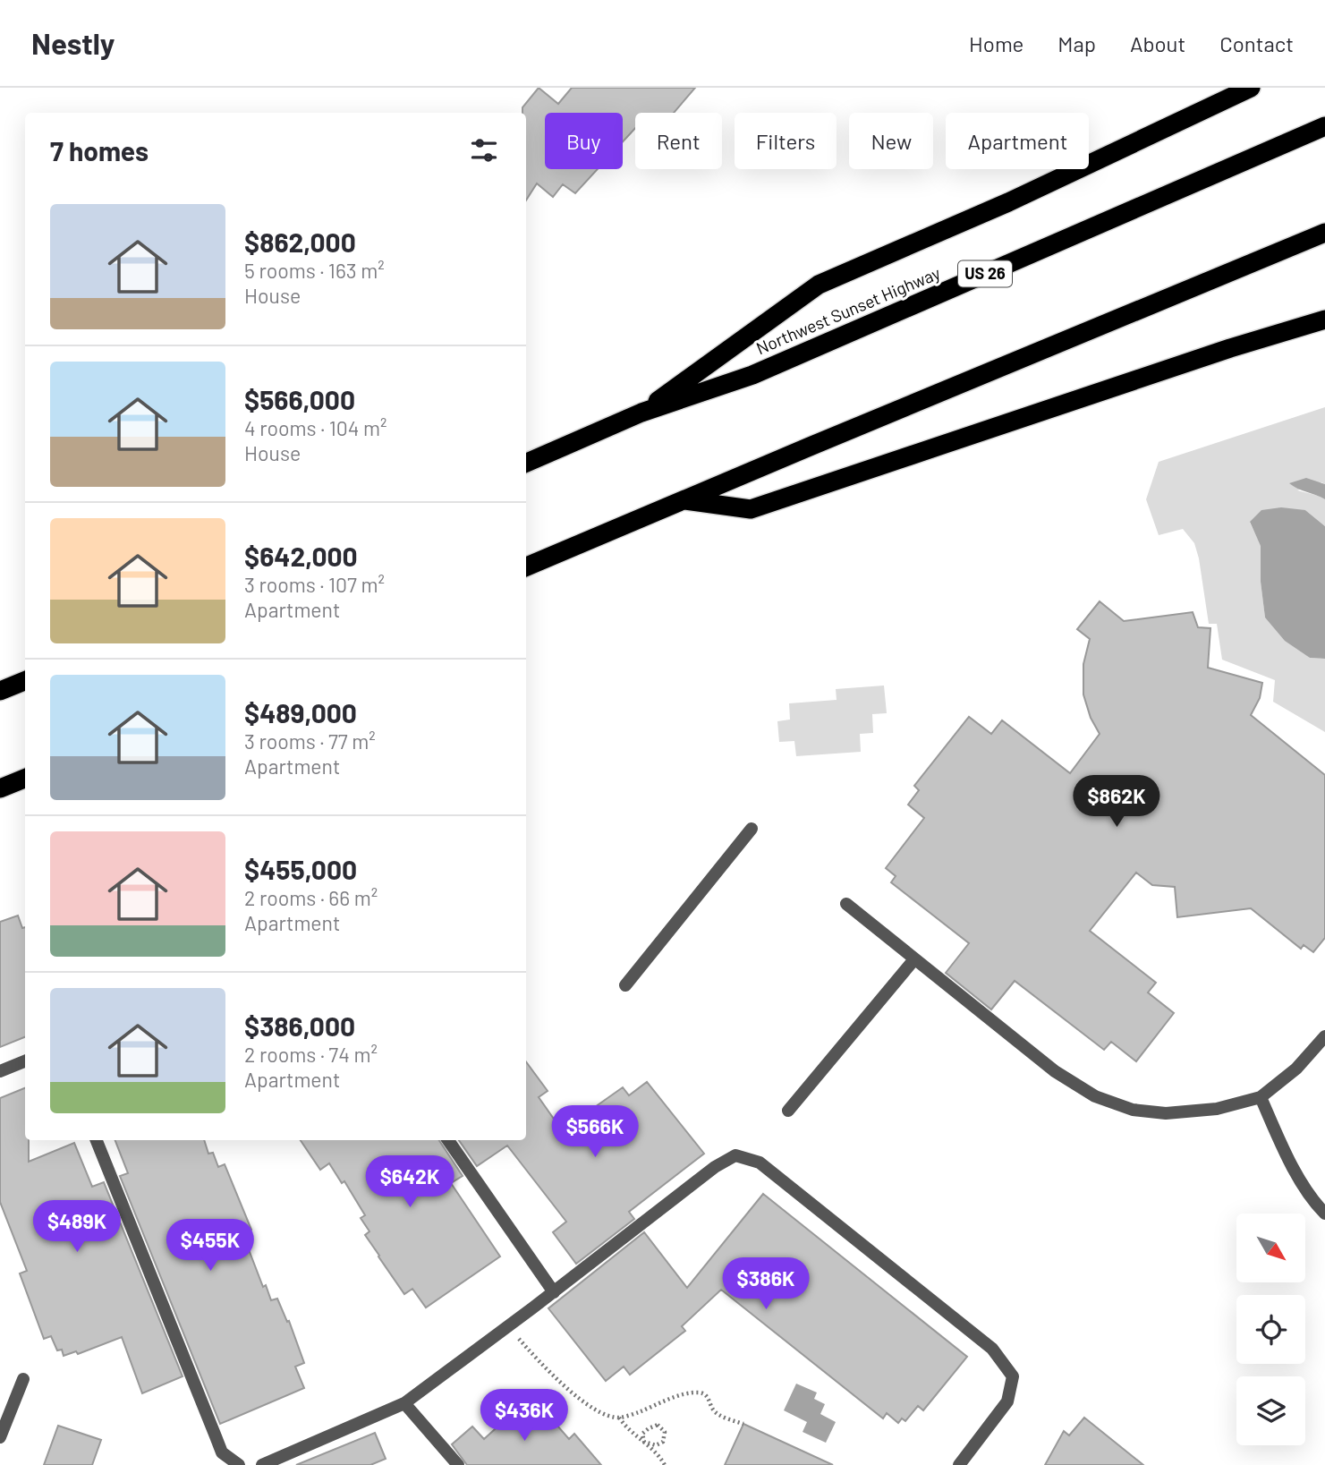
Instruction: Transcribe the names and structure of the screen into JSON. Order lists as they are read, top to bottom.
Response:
{
  "streets": {
    "highway": ["US 26", "Northwest Sunset Highway"]
  },
  "north": "bottom right",
  "page": {
    "header": "Nestly",
    "nav": [
      "Home",
      "Map",
      "About",
      "Contact"
    ],
    "chip": [
      "Buy",
      "Rent",
      "Filters",
      "New",
      "Apartment"
    ],
    "heading": "7 homes",
    "list": [
      {
        "name": "$862,000",
        "note": "5 rooms · 163 m² · House"
      },
      {
        "name": "$566,000",
        "note": "4 rooms · 104 m² · House"
      },
      {
        "name": "$642,000",
        "note": "3 rooms · 107 m² · Apartment"
      },
      {
        "name": "$489,000",
        "note": "3 rooms · 77 m² · Apartment"
      },
      {
        "name": "$455,000",
        "note": "2 rooms · 66 m² · Apartment"
      },
      {
        "name": "$386,000",
        "note": "2 rooms · 74 m² · Apartment"
      }
    ],
    "price": [
      "$862K",
      "$566K",
      "$642K",
      "$489K",
      "$455K",
      "$386K",
      "$436K"
    ]
  }
}
